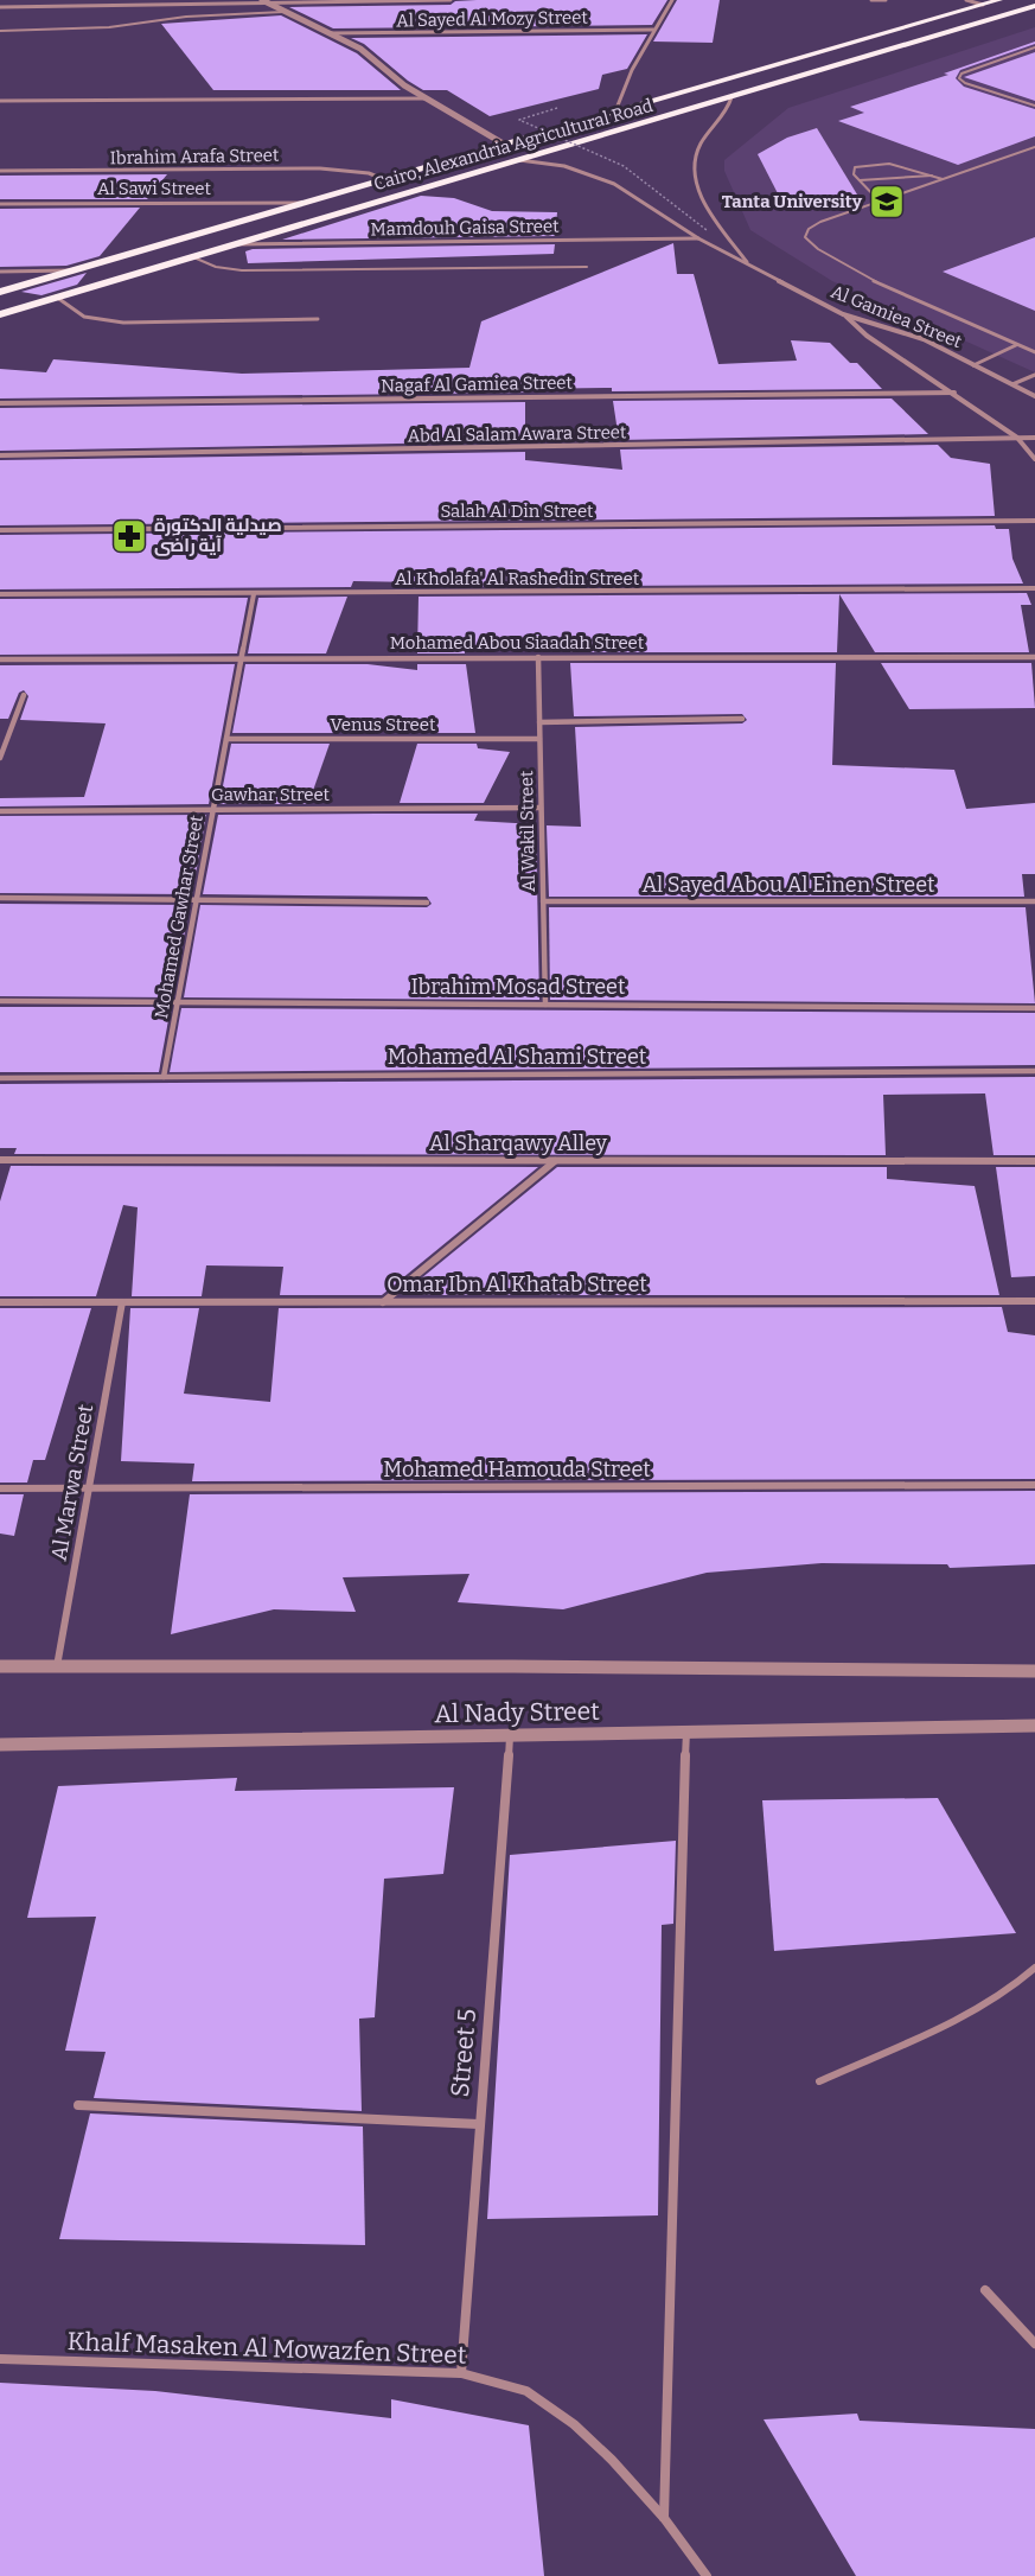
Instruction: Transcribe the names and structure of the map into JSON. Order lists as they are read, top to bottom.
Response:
{
  "streets": {
    "highway": ["Cairo, Alexandria Agricultural Road"],
    "street": [
      "Al Sayed Al Mozy Street",
      "Ibrahim Arafa Street",
      "Al Sawi Street",
      "Mamdouh Gaisa Street",
      "Al Gamiea Street",
      "Nagaf Al Gamiea Street",
      "Abd Al Salam Awara Street",
      "Salah Al Din Street",
      "Al Kholafa' Al Rashedin Street",
      "Mohamed Abou Siaadah Street",
      "Venus Street",
      "Gawhar Street",
      "Al Wakil Street",
      "Al Sayed Abou Al Einen Street",
      "Mohamed Gawhar Street",
      "Ibrahim Mosad Street",
      "Mohamed Al Shami Street",
      "Al Sharqawy Alley",
      "Omar Ibn Al Khatab Street",
      "Mohamed Hamouda Street",
      "Al Marwa Street",
      "Al Nady Street",
      "Street 5",
      "Khalf Masaken Al Mowazfen Street"
    ]
  },
  "crossings": [
    ["Cairo, Alexandria Agricultural Road", "Ibrahim Arafa Street"],
    ["Cairo, Alexandria Agricultural Road", "Al Sawi Street"],
    ["Cairo, Alexandria Agricultural Road", "Mamdouh Gaisa Street"],
    ["Cairo, Alexandria Agricultural Road", "Al Gamiea Street"],
    ["Mamdouh Gaisa Street", "Al Gamiea Street"],
    ["Al Kholafa' Al Rashedin Street", "Mohamed Gawhar Street"],
    ["Mohamed Abou Siaadah Street", "Al Wakil Street"],
    ["Mohamed Abou Siaadah Street", "Mohamed Gawhar Street"],
    ["Venus Street", "Al Wakil Street"],
    ["Venus Street", "Mohamed Gawhar Street"],
    ["Gawhar Street", "Al Wakil Street"],
    ["Gawhar Street", "Mohamed Gawhar Street"],
    ["Al Wakil Street", "Al Sayed Abou Al Einen Street"],
    ["Al Wakil Street", "Ibrahim Mosad Street"],
    ["Mohamed Gawhar Street", "Ibrahim Mosad Street"],
    ["Mohamed Gawhar Street", "Mohamed Al Shami Street"],
    ["Omar Ibn Al Khatab Street", "Al Marwa Street"],
    ["Mohamed Hamouda Street", "Al Marwa Street"],
    ["Al Marwa Street", "Al Nady Street"],
    ["Al Nady Street", "Street 5"],
    ["Street 5", "Khalf Masaken Al Mowazfen Street"]
  ],
  "places": {
    "school or university": ["Tanta University"],
    "pharmacy": ["صيدلية الدكتورة آية راضى"]
  }
}
